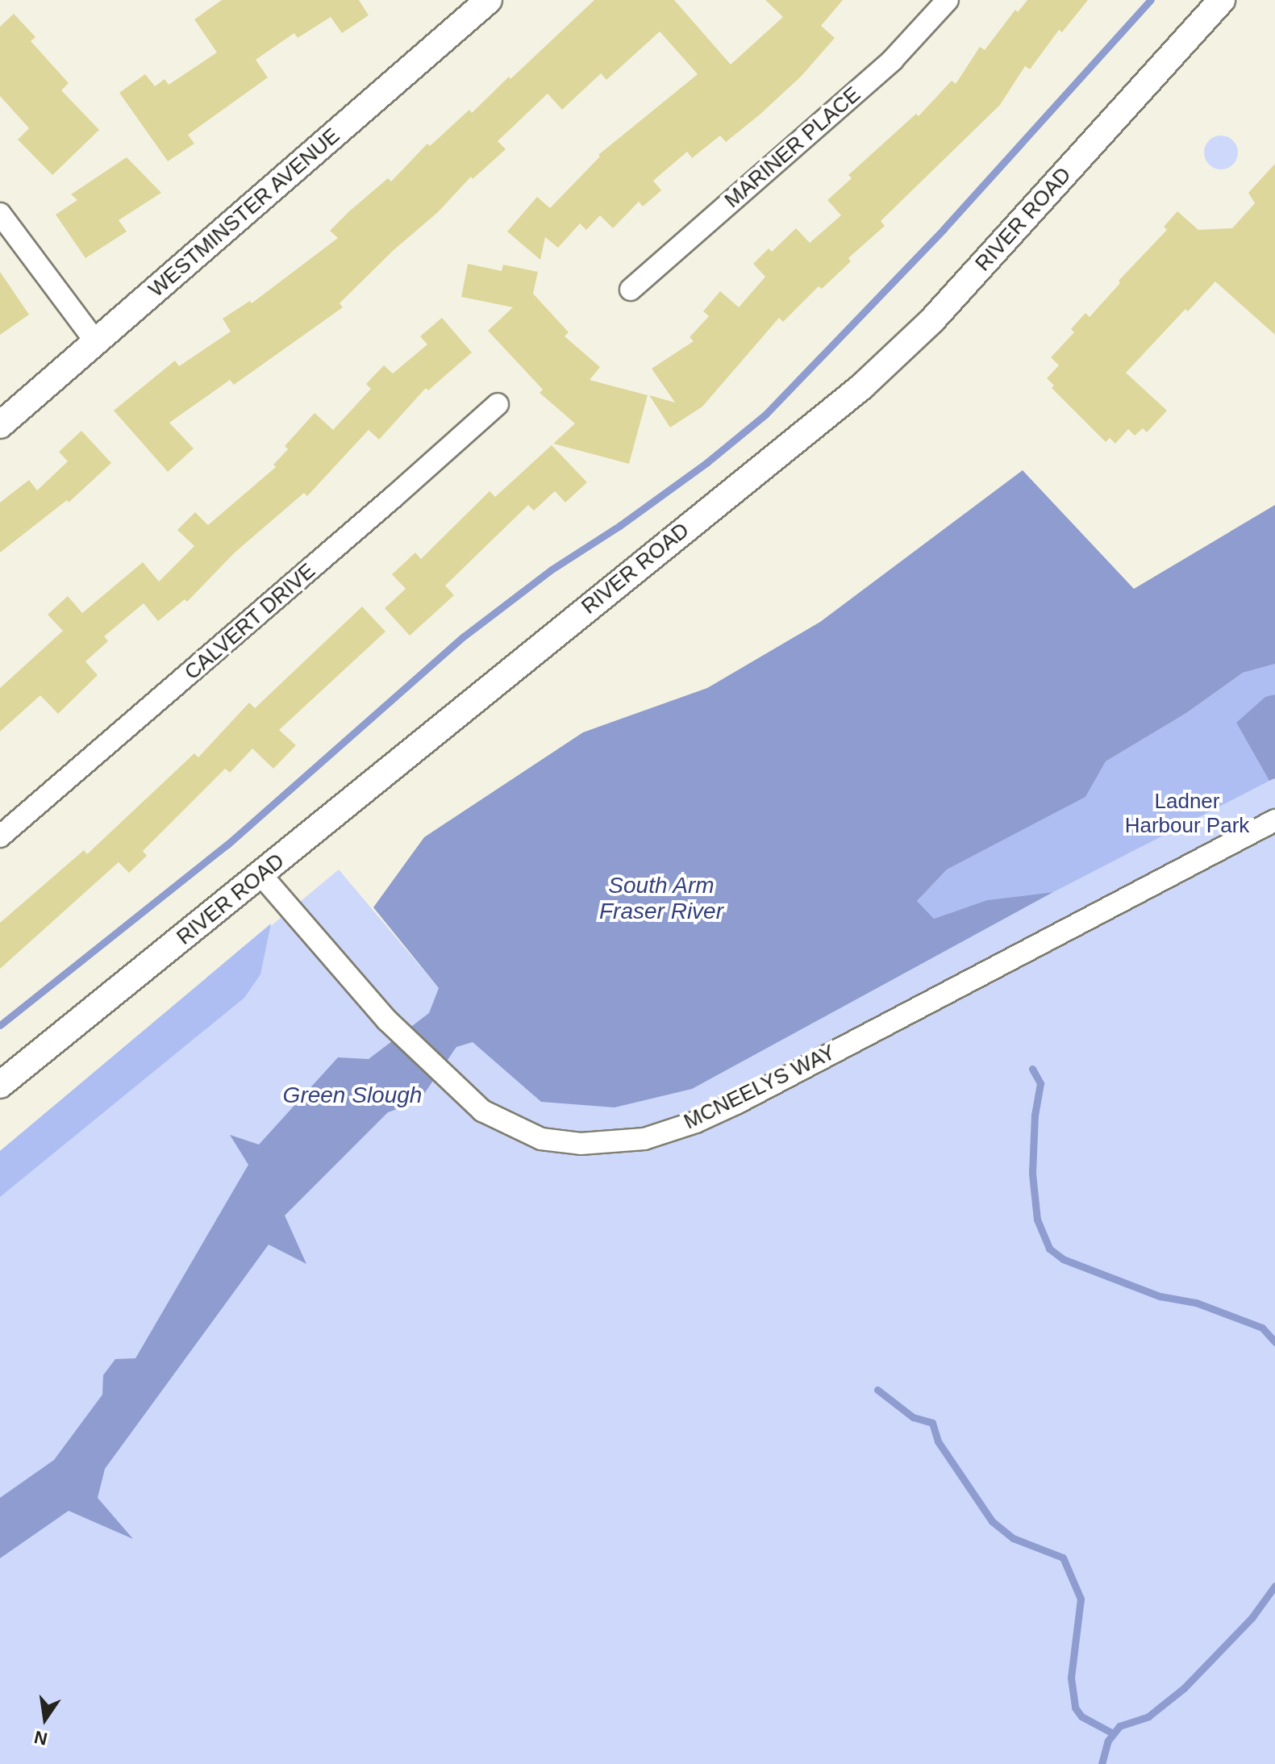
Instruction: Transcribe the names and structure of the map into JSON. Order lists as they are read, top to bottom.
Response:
{
  "streets": {
    "street": [
      "MARINER PLACE",
      "WESTMINSTER AVENUE",
      "RIVER ROAD",
      "CALVERT DRIVE",
      "MCNEELYS WAY"
    ]
  },
  "crossings": [
    ["RIVER ROAD", "MCNEELYS WAY"]
  ],
  "water": ["South Arm Fraser River", "Green Slough"],
  "parks": ["Ladner Harbour Park"],
  "north": "bottom"
}
